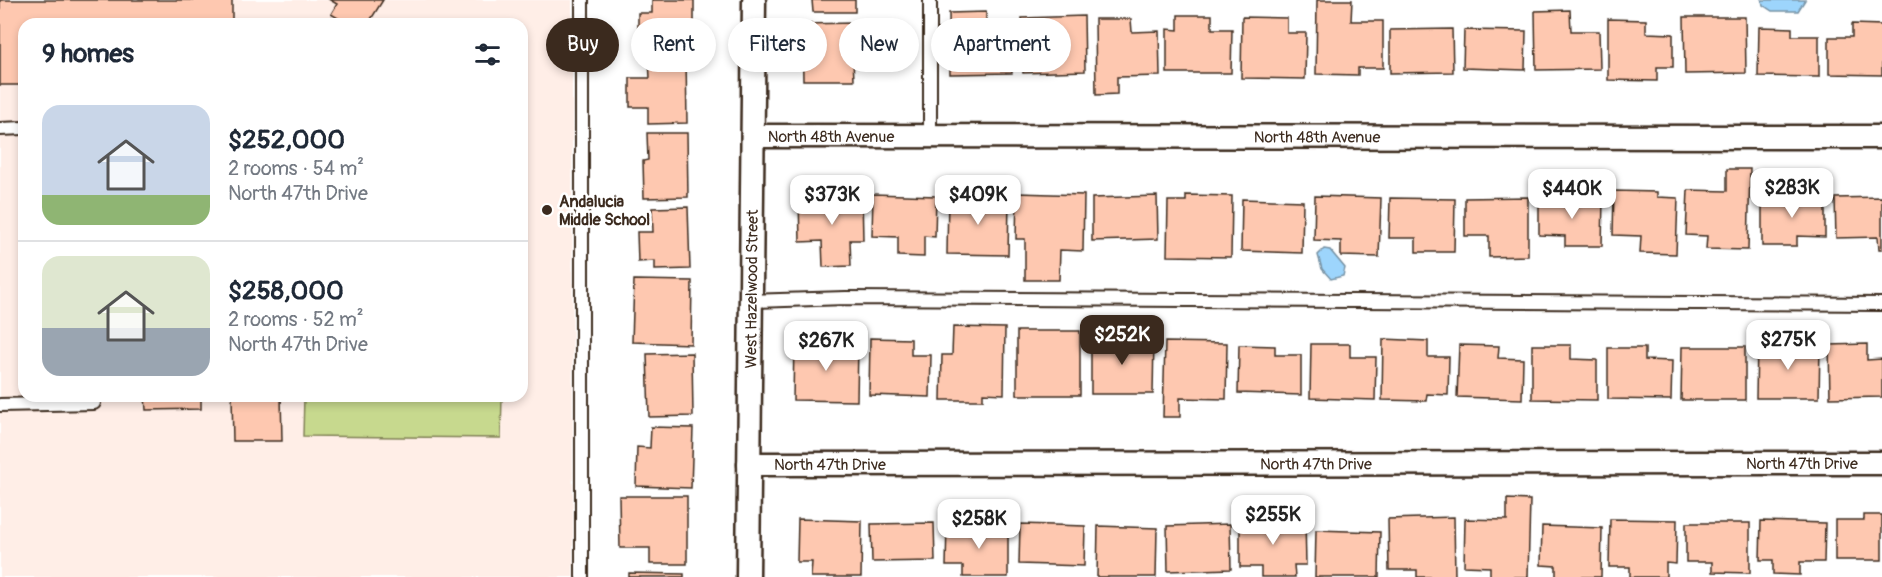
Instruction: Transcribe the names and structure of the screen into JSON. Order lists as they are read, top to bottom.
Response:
{
  "streets": {
    "street": ["North 48th Avenue", "West Hazelwood Street", "North 47th Drive"]
  },
  "crossings": [
    ["North 48th Avenue", "West Hazelwood Street"],
    ["West Hazelwood Street", "North 47th Drive"]
  ],
  "places": ["Andalucia Middle School"],
  "page": {
    "chip": [
      "Buy",
      "Rent",
      "Filters",
      "New",
      "Apartment"
    ],
    "heading": "9 homes",
    "list": [
      {
        "name": "$252,000",
        "note": "2 rooms · 54 m² · North 47th Drive"
      },
      {
        "name": "$258,000",
        "note": "2 rooms · 52 m² · North 47th Drive"
      }
    ],
    "price": [
      "$283K",
      "$440K",
      "$373K",
      "$409K",
      "$252K",
      "$275K",
      "$267K",
      "$255K",
      "$258K"
    ]
  }
}
